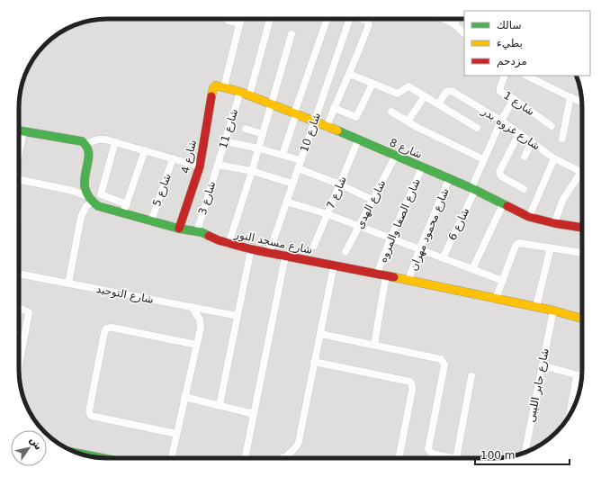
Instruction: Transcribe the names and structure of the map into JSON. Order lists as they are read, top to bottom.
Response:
{
  "streets": {
    "street": [
      "شارع 1",
      "شارع 11",
      "شارع غزوه بدر",
      "شارع 10",
      "شارع 8",
      "شارع 4",
      "شارع 5",
      "شارع 7",
      "شارع 3",
      "شارع الهدى",
      "شارع الصفا والمروه",
      "شارع 6",
      "شارع محمود مهران",
      "شارع مسجد النور",
      "شارع التوحيد",
      "شارع جابر الليبى"
    ]
  },
  "crossings": [
    ["شارع 1", "شارع 6"],
    ["شارع 11", "شارع 8"],
    ["شارع 11", "شارع 3"],
    ["شارع غزوه بدر", "شارع 6"],
    ["شارع 10", "شارع 8"],
    ["شارع 10", "شارع مسجد النور"],
    ["شارع 8", "شارع 4"],
    ["شارع 8", "شارع 7"],
    ["شارع 8", "شارع الهدى"],
    ["شارع 8", "شارع الصفا والمروه"],
    ["شارع 8", "شارع 6"],
    ["شارع 8", "شارع محمود مهران"],
    ["شارع 4", "شارع مسجد النور"],
    ["شارع 5", "شارع مسجد النور"],
    ["شارع 3", "شارع مسجد النور"],
    ["شارع الصفا والمروه", "شارع مسجد النور"],
    ["شارع محمود مهران", "شارع مسجد النور"],
    ["شارع مسجد النور", "شارع جابر الليبى"]
  ],
  "legend": ["سالك", "بطيء", "مزدحم"],
  "scale_bar": "100 m",
  "north": "top right"
}
